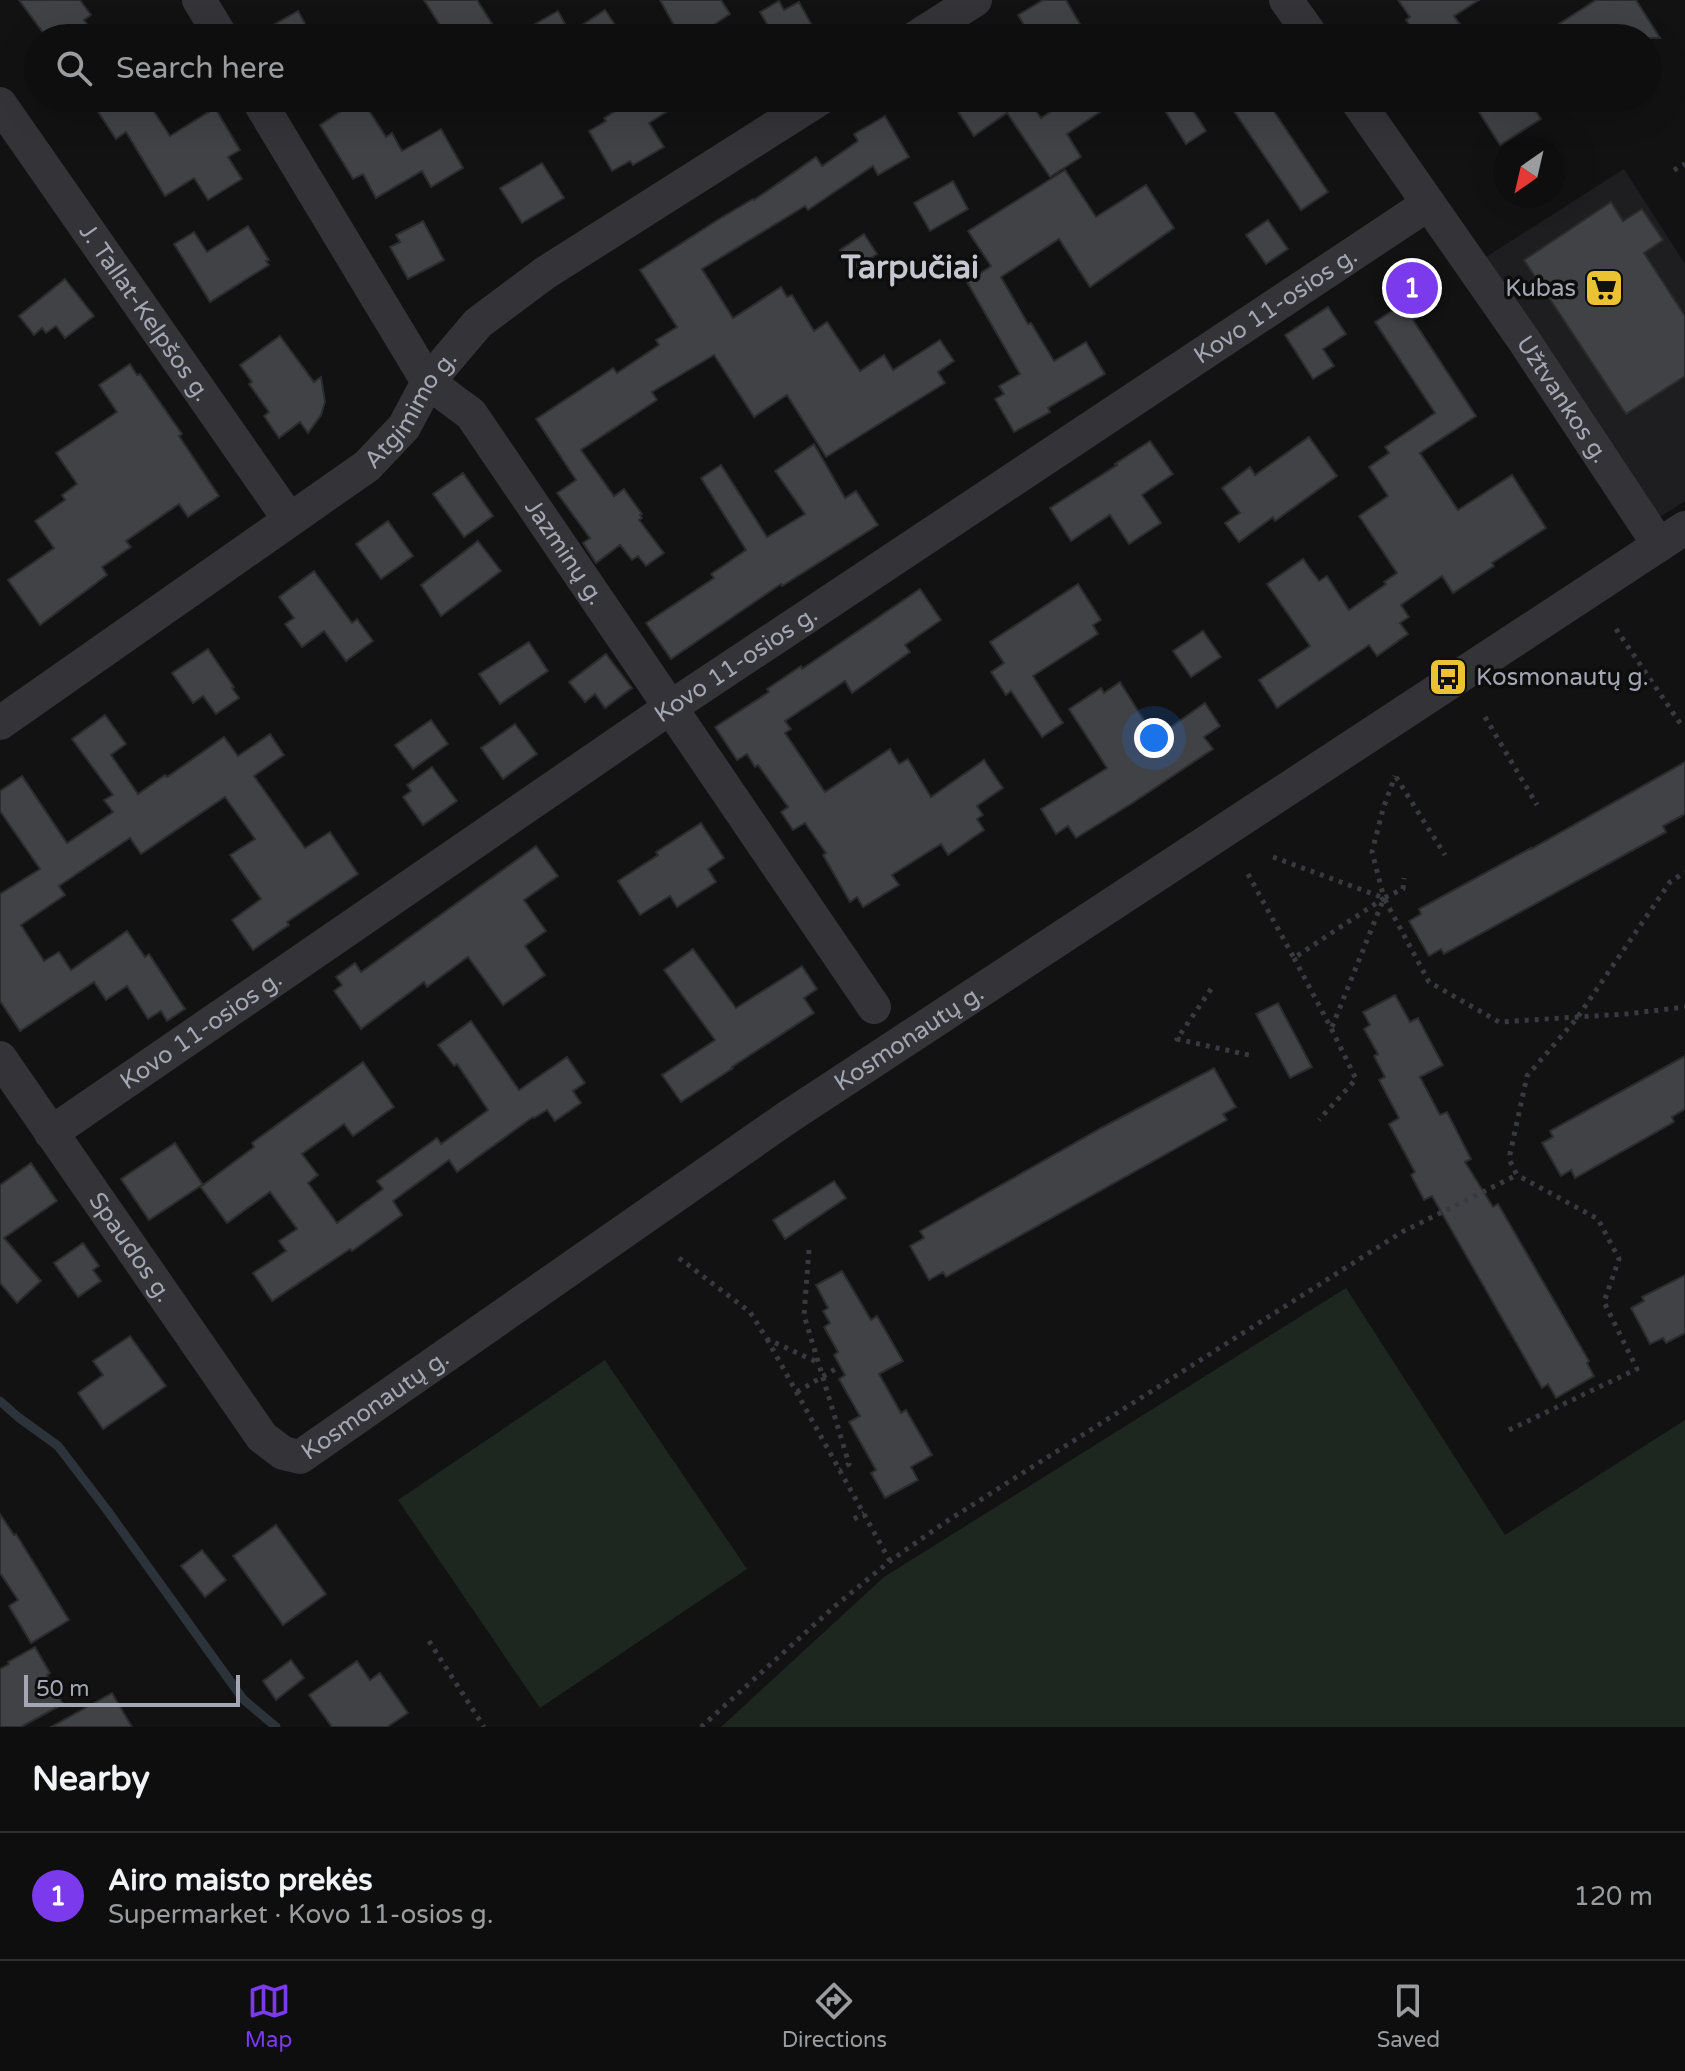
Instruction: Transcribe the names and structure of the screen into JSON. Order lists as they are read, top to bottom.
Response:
{
  "streets": {
    "street": [
      "Kovo 11-osios g.",
      "J. Tallat-Kelpšos g.",
      "Užtvankos g.",
      "Atgimimo g.",
      "Jazminų g.",
      "Kosmonautų g.",
      "Spaudos g."
    ]
  },
  "crossings": [
    ["Kovo 11-osios g.", "Užtvankos g."],
    ["Kovo 11-osios g.", "Jazminų g."],
    ["Kovo 11-osios g.", "Spaudos g."],
    ["J. Tallat-Kelpšos g.", "Atgimimo g."],
    ["Užtvankos g.", "Kosmonautų g."],
    ["Atgimimo g.", "Jazminų g."],
    ["Kosmonautų g.", "Spaudos g."]
  ],
  "districts": ["Tarpučiai"],
  "places": {
    "supermarket": ["Kubas"],
    "bus stop": ["Kosmonautų g."]
  },
  "scale_bar": "50 m",
  "north": "bottom left",
  "page": {
    "search": "Search here",
    "pins": "1",
    "scale": "50 m",
    "heading": "Nearby",
    "list": [
      {
        "mark": "1",
        "name": "Airo maisto prekės",
        "note": "Supermarket · Kovo 11-osios g.",
        "value": "120 m"
      }
    ],
    "nav": ["Map", "Directions", "Saved"]
  }
}
